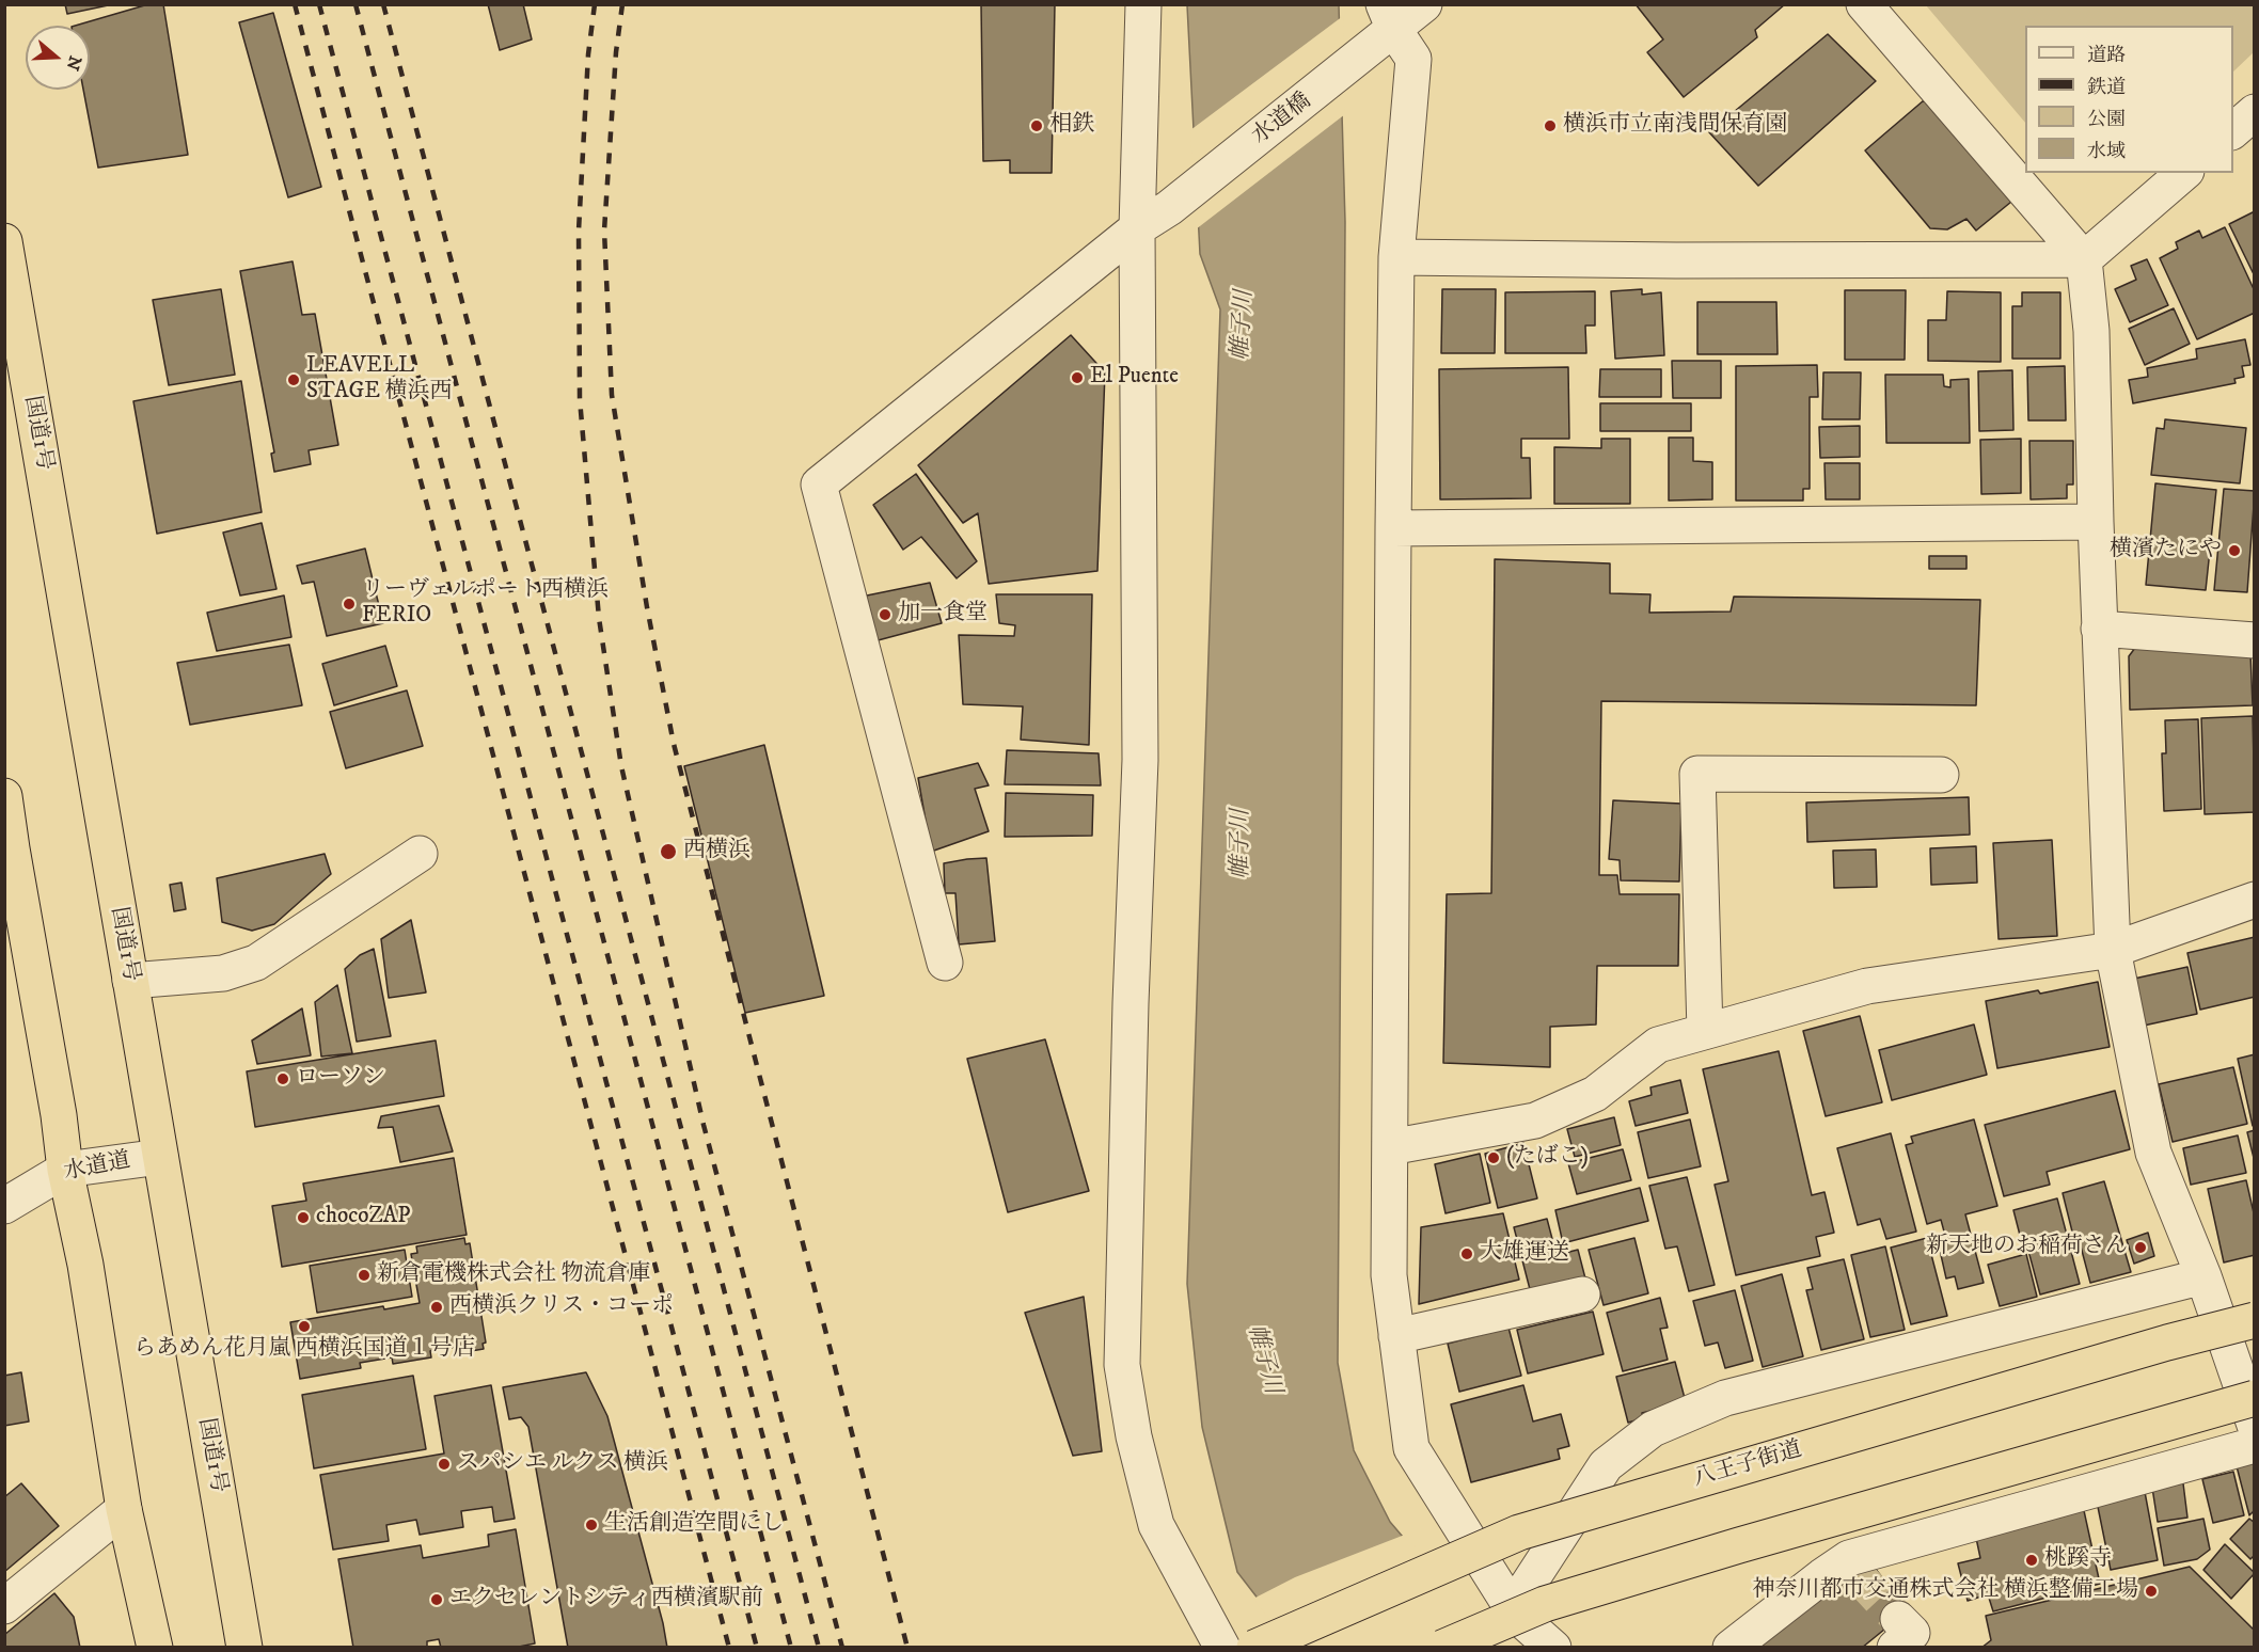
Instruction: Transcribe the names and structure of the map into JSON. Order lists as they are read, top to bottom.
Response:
{
  "streets": {
    "highway": ["国道1号", "八王子街道"],
    "street": ["水道橋", "水道道"]
  },
  "crossings": [
    ["国道1号", "水道道"]
  ],
  "water": ["帷子川"],
  "places": [
    "相鉄",
    "横浜市立南浅間保育園",
    "El Puente",
    "LEAVELL STAGE 横浜西",
    "横濱たにや",
    "リーヴェルポート西横浜 FERIO",
    "加一食堂",
    "西横浜",
    "ローソン",
    "(たばこ)",
    "chocoZAP",
    "新天地のお稲荷さん",
    "大雄運送",
    "新倉電機株式会社 物流倉庫",
    "西横浜クリス・コーポ",
    "らあめん花月嵐 西横浜国道１号店",
    "スパシエ ルクス 横浜",
    "生活創造空間にし",
    "桃蹊寺",
    "神奈川都市交通株式会社 横浜整備工場",
    "エクセレントシティ西横濱駅前"
  ],
  "legend": [
    "道路",
    "鉄道",
    "公園",
    "水域"
  ],
  "north": "right"
}
